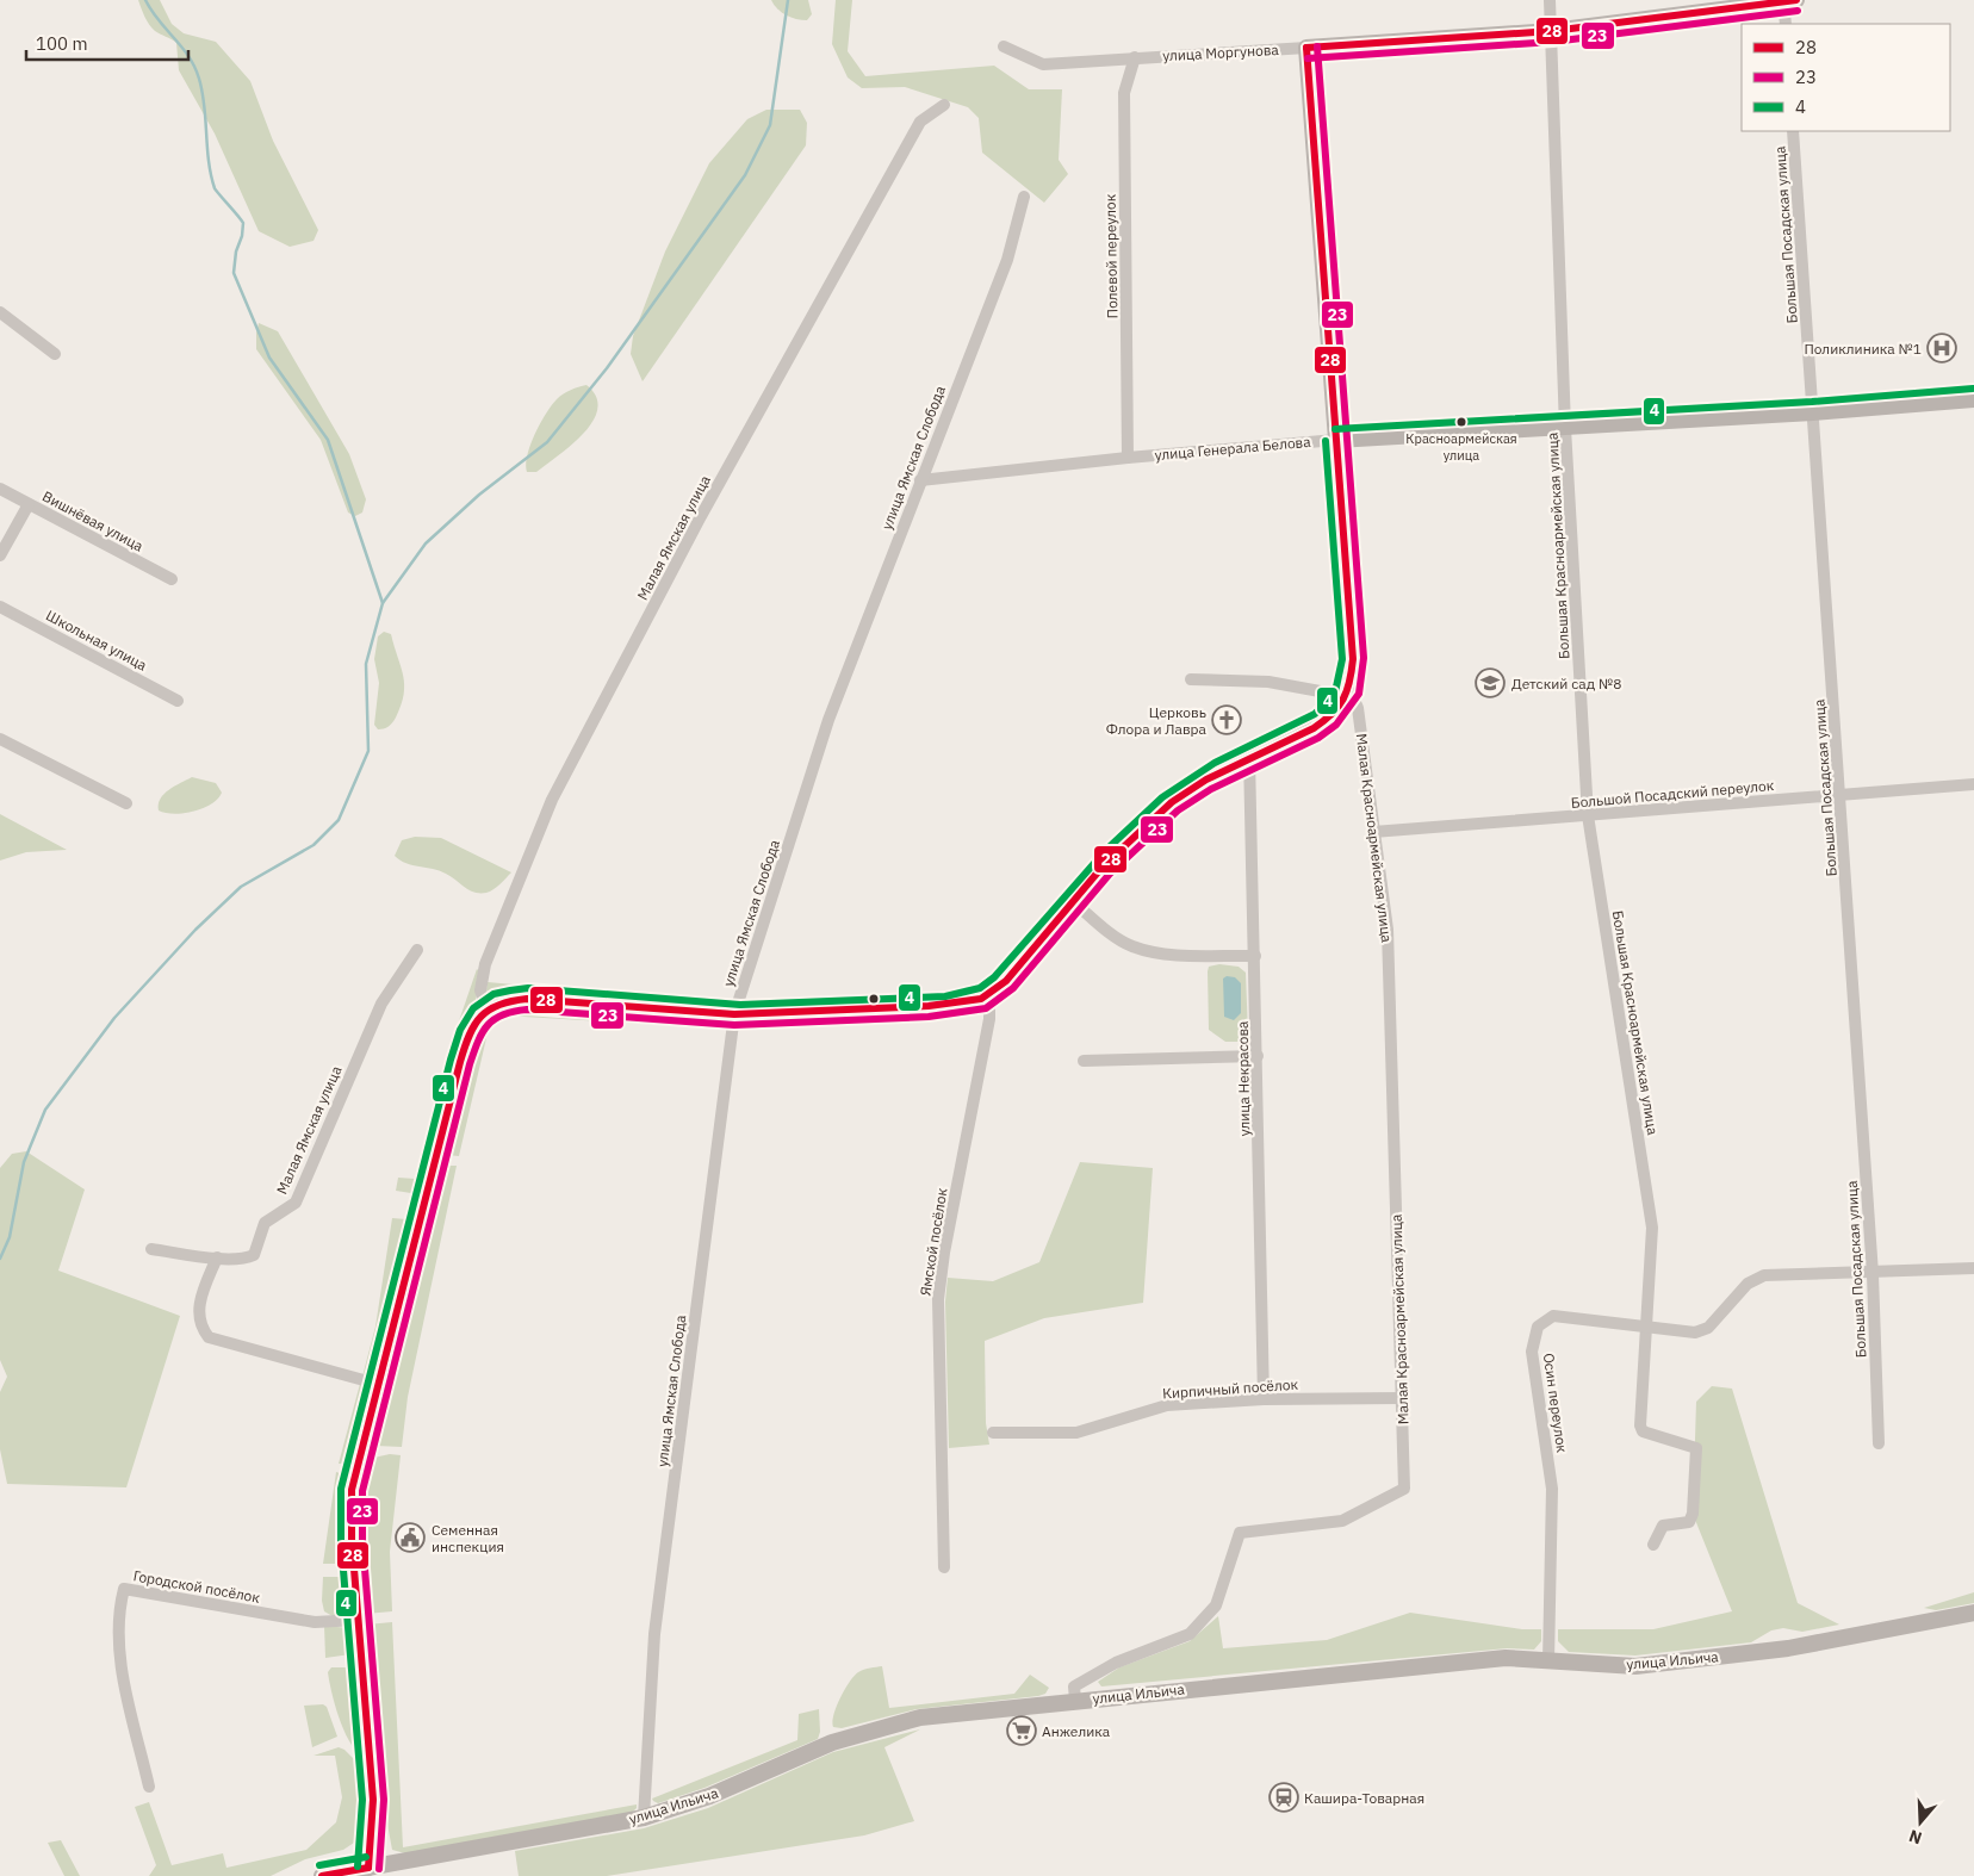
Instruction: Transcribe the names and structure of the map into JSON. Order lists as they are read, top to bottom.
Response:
{
  "streets": {
    "main road": [
      "улица Моргунова",
      "улица Генерала Белова",
      "Малая Красноармейская улица",
      "улица Ильича"
    ],
    "street": [
      "Большая Посадская улица",
      "Полевой переулок",
      "улица Ямская Слобода",
      "Вишнёвая улица",
      "Малая Ямская улица",
      "Большая Красноармейская улица",
      "Школьная улица",
      "Большой Посадский переулок",
      "улица Некрасова",
      "Ямской посёлок",
      "Кирпичный посёлок",
      "Осин переулок",
      "Городской посёлок"
    ]
  },
  "crossings": [
    ["улица Моргунова", "Полевой переулок"],
    ["улица Моргунова", "Большая Красноармейская улица"],
    ["улица Моргунова", "Малая Красноармейская улица"],
    ["Большая Посадская улица", "улица Генерала Белова"],
    ["Большая Посадская улица", "Большой Посадский переулок"],
    ["Большая Посадская улица", "Осин переулок"],
    ["Полевой переулок", "улица Генерала Белова"],
    ["улица Генерала Белова", "улица Ямская Слобода"],
    ["улица Генерала Белова", "Большая Красноармейская улица"],
    ["улица Генерала Белова", "Малая Красноармейская улица"],
    ["улица Ямская Слобода", "улица Ильича"],
    ["Большая Красноармейская улица", "Большой Посадский переулок"],
    ["Большая Красноармейская улица", "Осин переулок"],
    ["Большой Посадский переулок", "Малая Красноармейская улица"],
    ["Малая Красноармейская улица", "Кирпичный посёлок"],
    ["Малая Красноармейская улица", "улица Ильича"],
    ["улица Некрасова", "Кирпичный посёлок"],
    ["Осин переулок", "улица Ильича"]
  ],
  "places": {
    "hospital": ["Поликлиника №1"],
    "other": ["Красноармейская улица"],
    "school or university": ["Детский сад №8"],
    "church": ["Церковь Флора и Лавра"],
    "public building": ["Семенная инспекция"],
    "supermarket": ["Анжелика"],
    "station": ["Кашира-Товарная"]
  },
  "lines": ["transit line 28", "transit line 23", "transit line 4"],
  "legend": ["28", "23", "4"],
  "scale_bar": "100 m",
  "north": "bottom"
}
